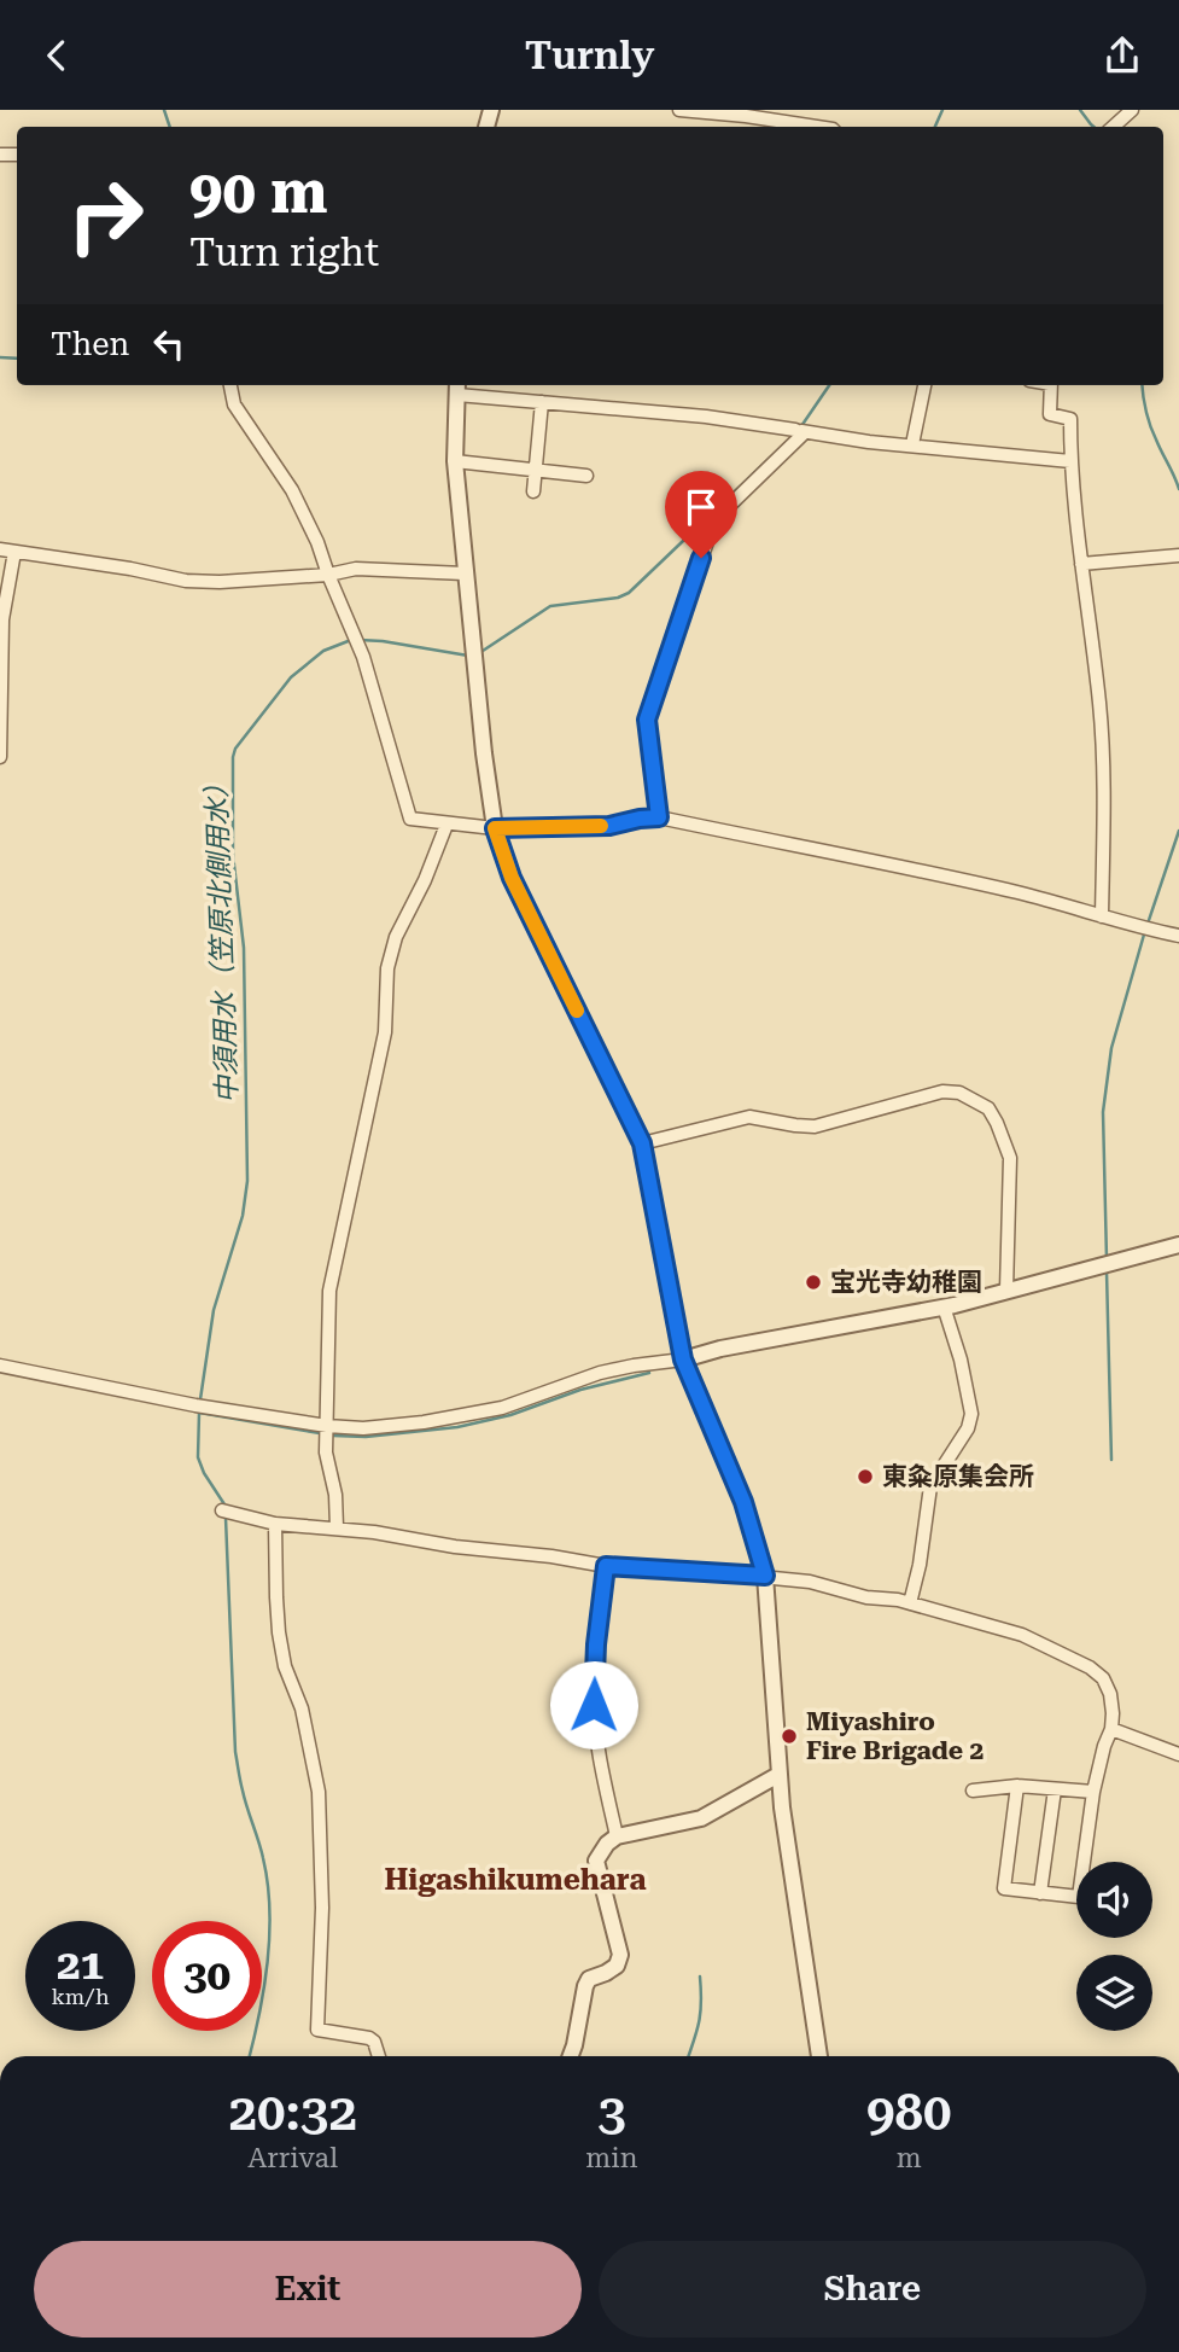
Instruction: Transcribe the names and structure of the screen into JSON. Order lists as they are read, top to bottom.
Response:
{
  "districts": ["Higashikumehara"],
  "water": ["中須用水（笠原北側用水）"],
  "places": ["宝光寺幼稚園", "東粂原集会所", "Miyashiro Fire Brigade 2"],
  "page": {
    "header": "Turnly",
    "turn": ["90 m", "Turn right"],
    "then": "Then",
    "speed": "21 km/h",
    "limit": "30",
    "eta": [
      "20:32",
      "Arrival",
      "3",
      "min",
      "980",
      "m"
    ],
    "buttons": ["Exit", "Share"]
  }
}
